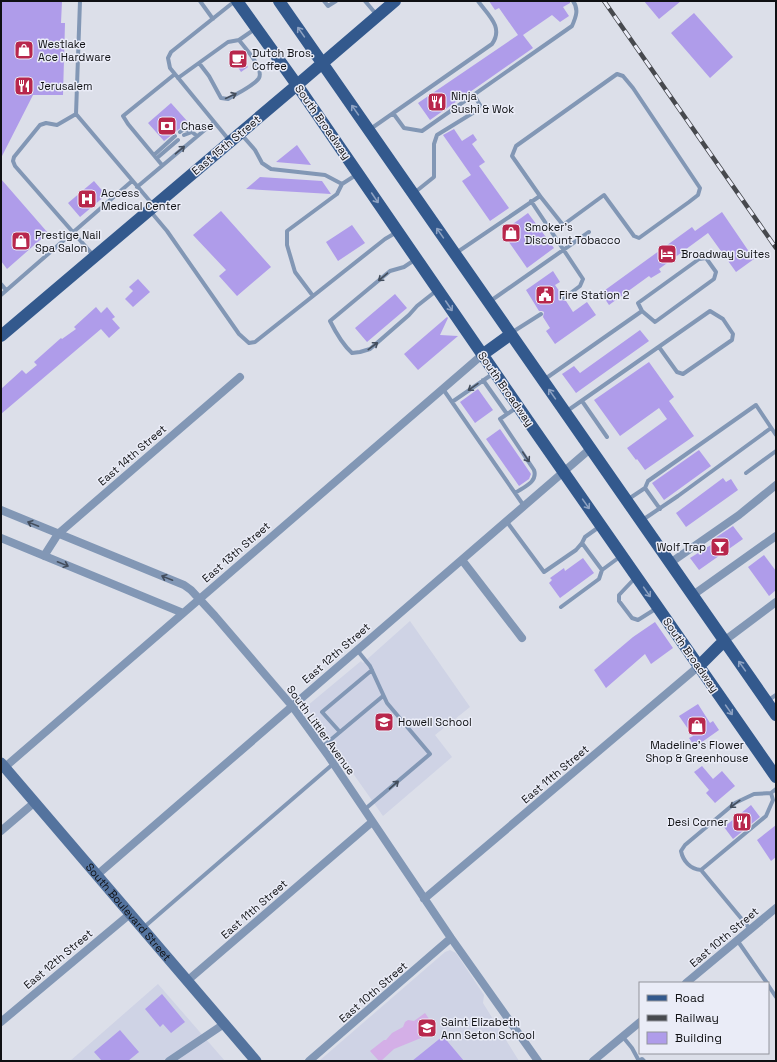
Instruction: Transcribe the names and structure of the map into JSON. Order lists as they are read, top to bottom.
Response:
{
  "streets": {
    "main road": ["South Broadway", "East 15th Street", "South Boulevard Street"],
    "street": [
      "East 14th Street",
      "East 13th Street",
      "East 12th Street",
      "South Littler Avenue",
      "East 11th Street",
      "East 10th Street"
    ]
  },
  "crossings": [
    ["South Broadway", "East 15th Street"],
    ["South Broadway", "East 13th Street"],
    ["South Broadway", "East 12th Street"],
    ["South Broadway", "East 11th Street"],
    ["East 14th Street", "South Littler Avenue"],
    ["East 13th Street", "South Littler Avenue"],
    ["East 13th Street", "South Boulevard Street"],
    ["East 12th Street", "South Littler Avenue"],
    ["East 12th Street", "South Boulevard Street"],
    ["South Littler Avenue", "East 11th Street"],
    ["South Littler Avenue", "East 10th Street"],
    ["East 11th Street", "South Boulevard Street"]
  ],
  "places": {
    "shop": [
      "Westlake Ace Hardware",
      "Smoker's Discount Tobacco",
      "Prestige Nail Spa Salon",
      "Madeline's Flower Shop & Greenhouse"
    ],
    "cafe": ["Dutch Bros. Coffee"],
    "restaurant": ["Jerusalem", "Ninja Sushi & Wok", "Desi Corner"],
    "bank": ["Chase"],
    "hospital": ["Access Medical Center"],
    "hotel": ["Broadway Suites"],
    "public building": ["Fire Station 2"],
    "bar": ["Wolf Trap"],
    "school or university": ["Howell School", "Saint Elizabeth Ann Seton School"]
  },
  "legend": ["Road", "Railway", "Building"]
}
